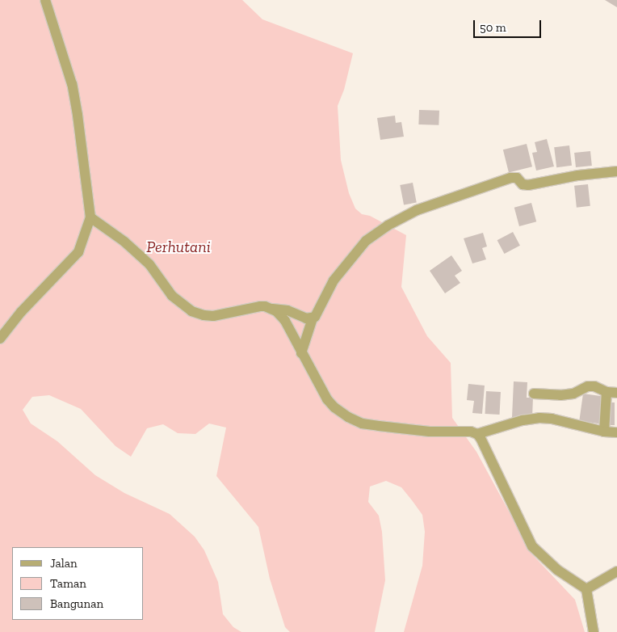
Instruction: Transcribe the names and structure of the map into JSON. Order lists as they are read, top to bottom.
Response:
{
  "parks": ["Perhutani"],
  "legend": ["Jalan", "Taman", "Bangunan"],
  "scale_bar": "50 m"
}
